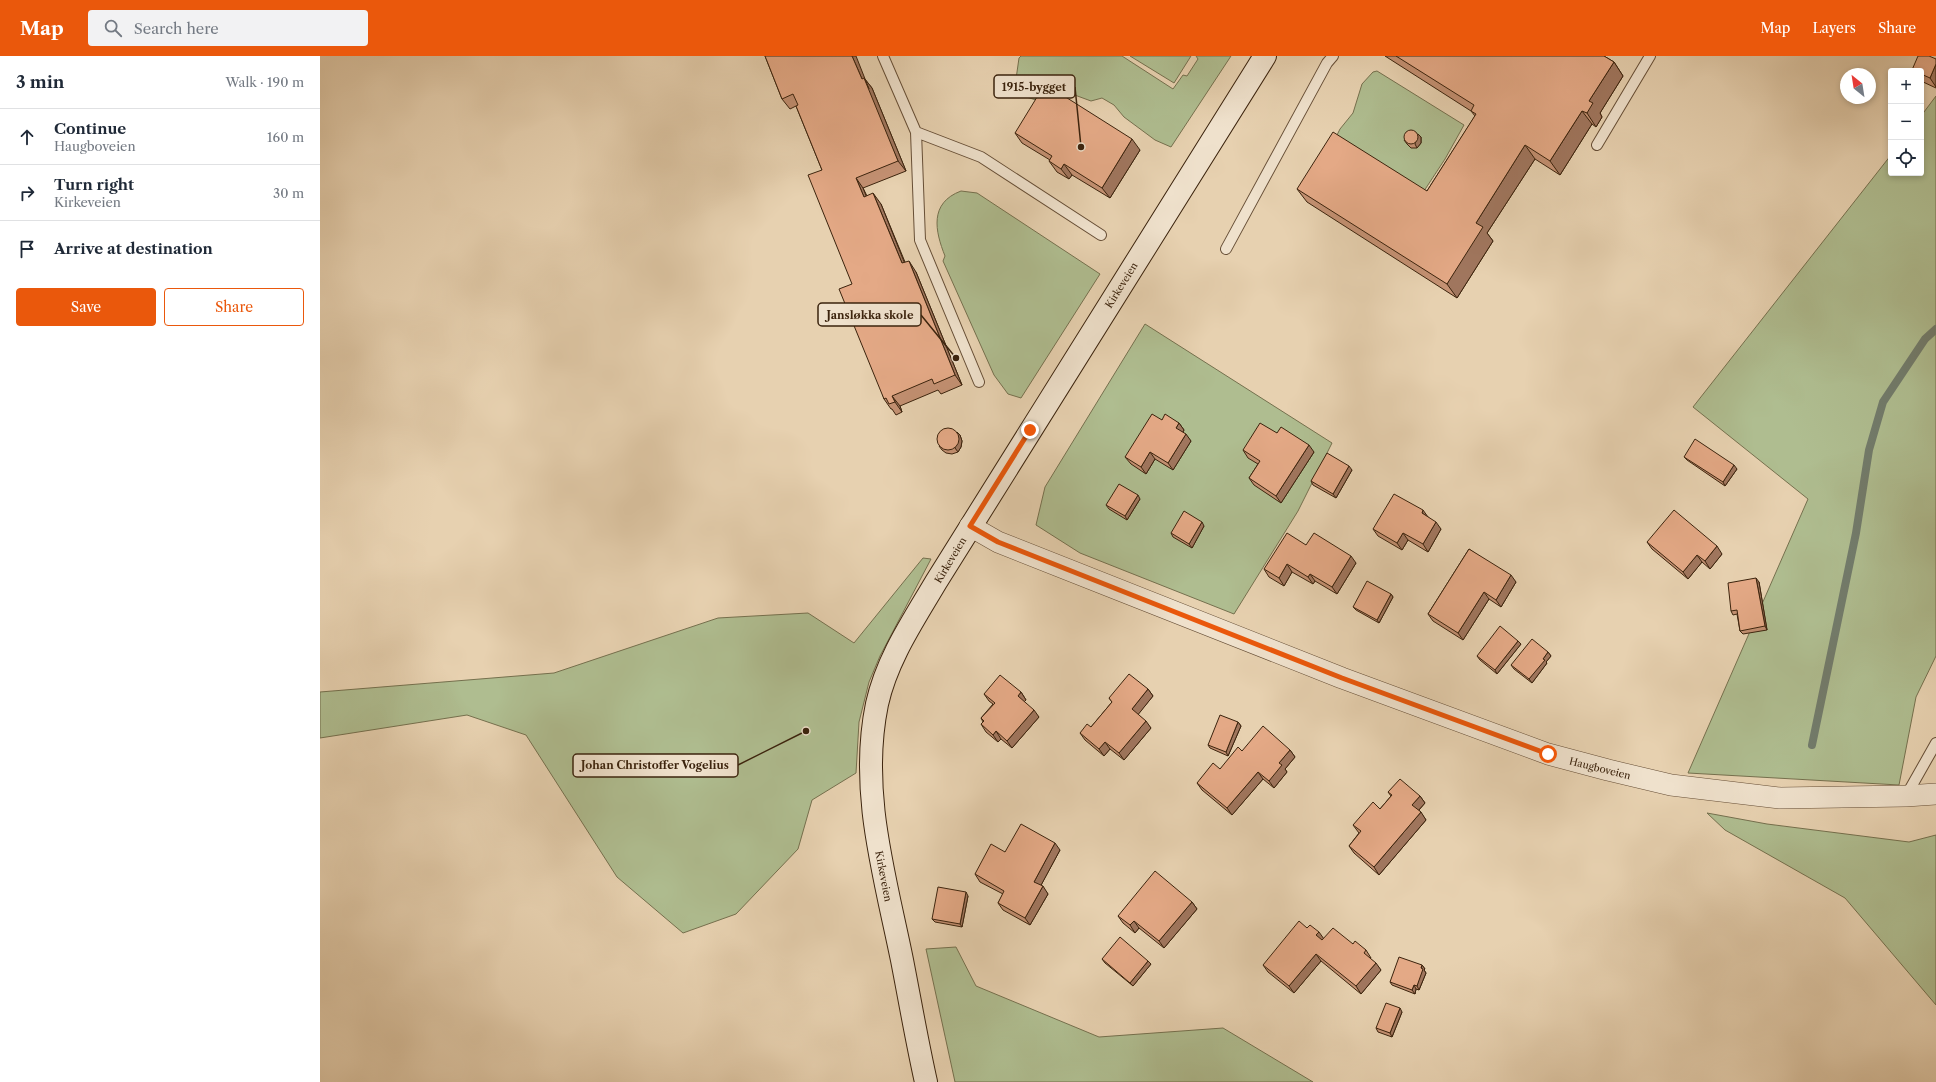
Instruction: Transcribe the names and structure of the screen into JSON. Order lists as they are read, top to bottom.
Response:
{
  "streets": {
    "main road": ["Kirkeveien"],
    "street": ["Haugboveien"]
  },
  "crossings": [
    ["Kirkeveien", "Haugboveien"]
  ],
  "places": ["1915-bygget", "Jansløkka skole", "Johan Christoffer Vogelius"],
  "north": "top left",
  "page": {
    "header": "Map",
    "search": "Search here",
    "nav": ["Map", "Layers", "Share"],
    "heading": ["3 min", "Walk · 190 m"],
    "map_buttons": ["+", "−"],
    "list": [
      ["Continue", "Haugboveien", "160 m"],
      ["Turn right", "Kirkeveien", "30 m"],
      "Arrive at destination"
    ],
    "buttons": ["Save", "Share"]
  }
}
